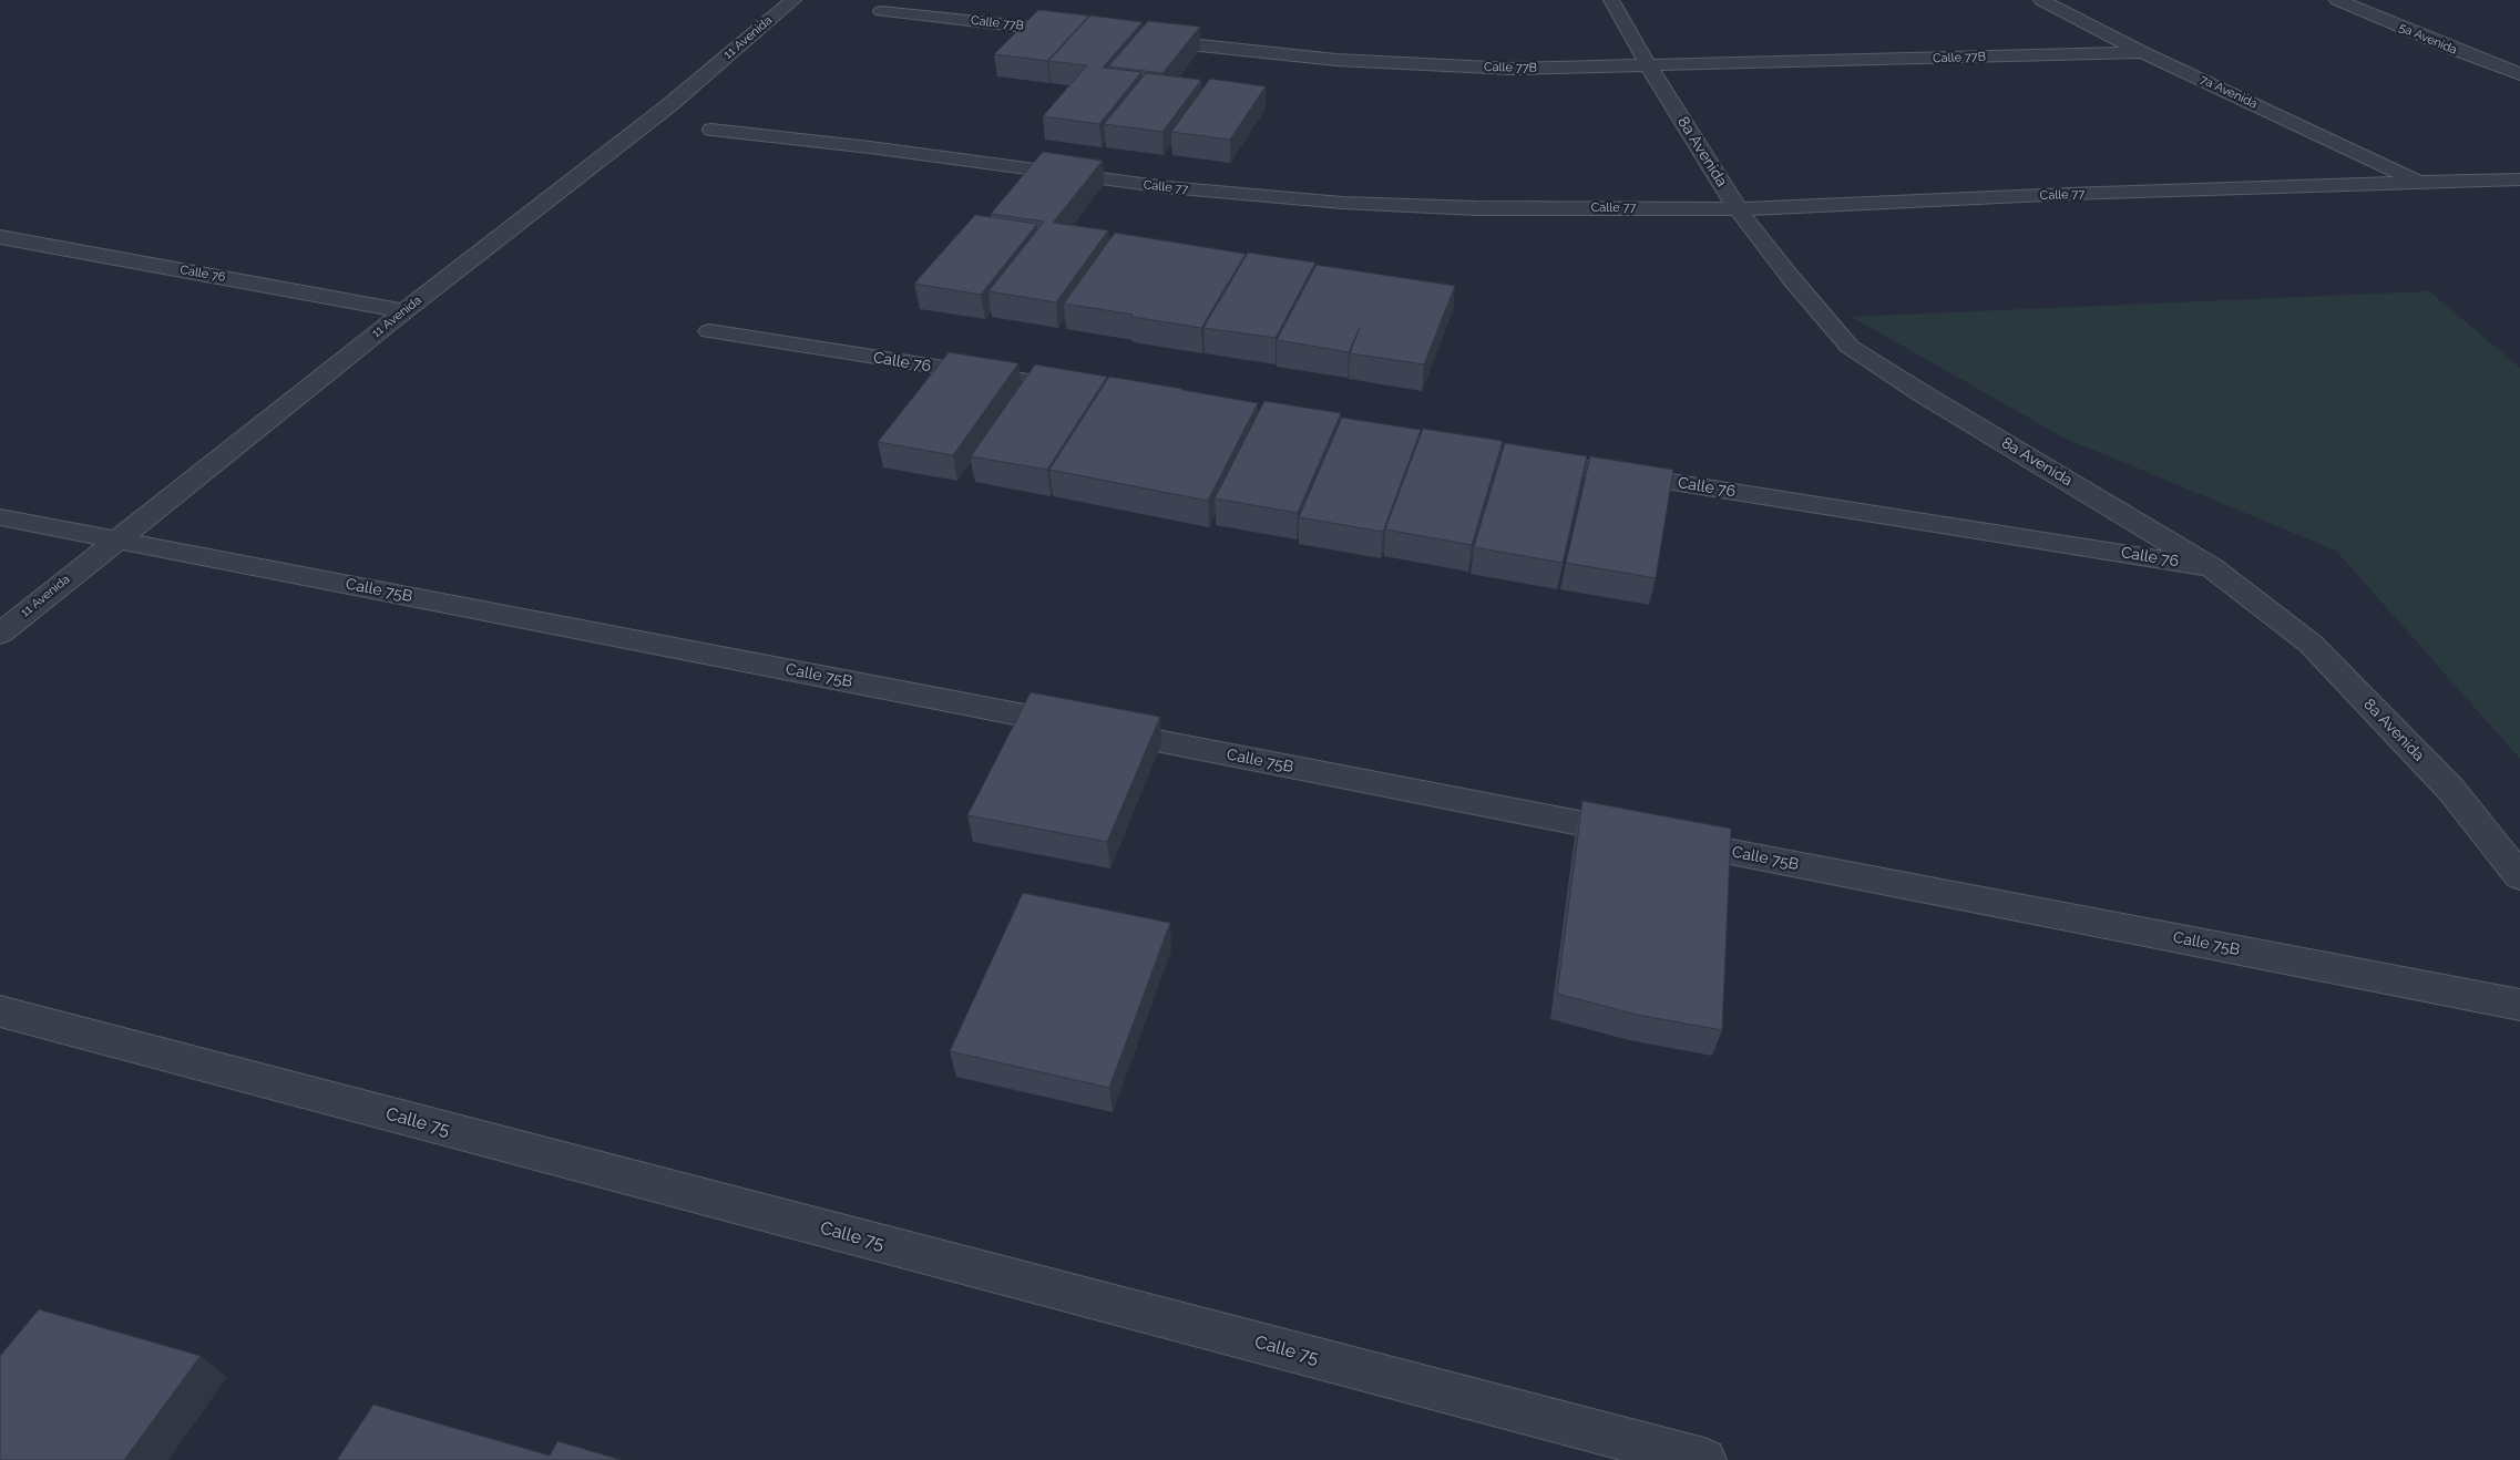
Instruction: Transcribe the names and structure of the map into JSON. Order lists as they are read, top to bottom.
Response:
{
  "streets": {
    "street": [
      "Calle 77B",
      "11 Avenida",
      "5a Avenida",
      "7a Avenida",
      "8a Avenida",
      "Calle 77",
      "Calle 76",
      "Calle 75B",
      "Calle 75"
    ]
  },
  "crossings": [
    ["Calle 77B", "7a Avenida"],
    ["Calle 77B", "8a Avenida"],
    ["11 Avenida", "Calle 76"],
    ["11 Avenida", "Calle 75B"],
    ["7a Avenida", "Calle 77"],
    ["8a Avenida", "Calle 77"],
    ["8a Avenida", "Calle 76"]
  ]
}
